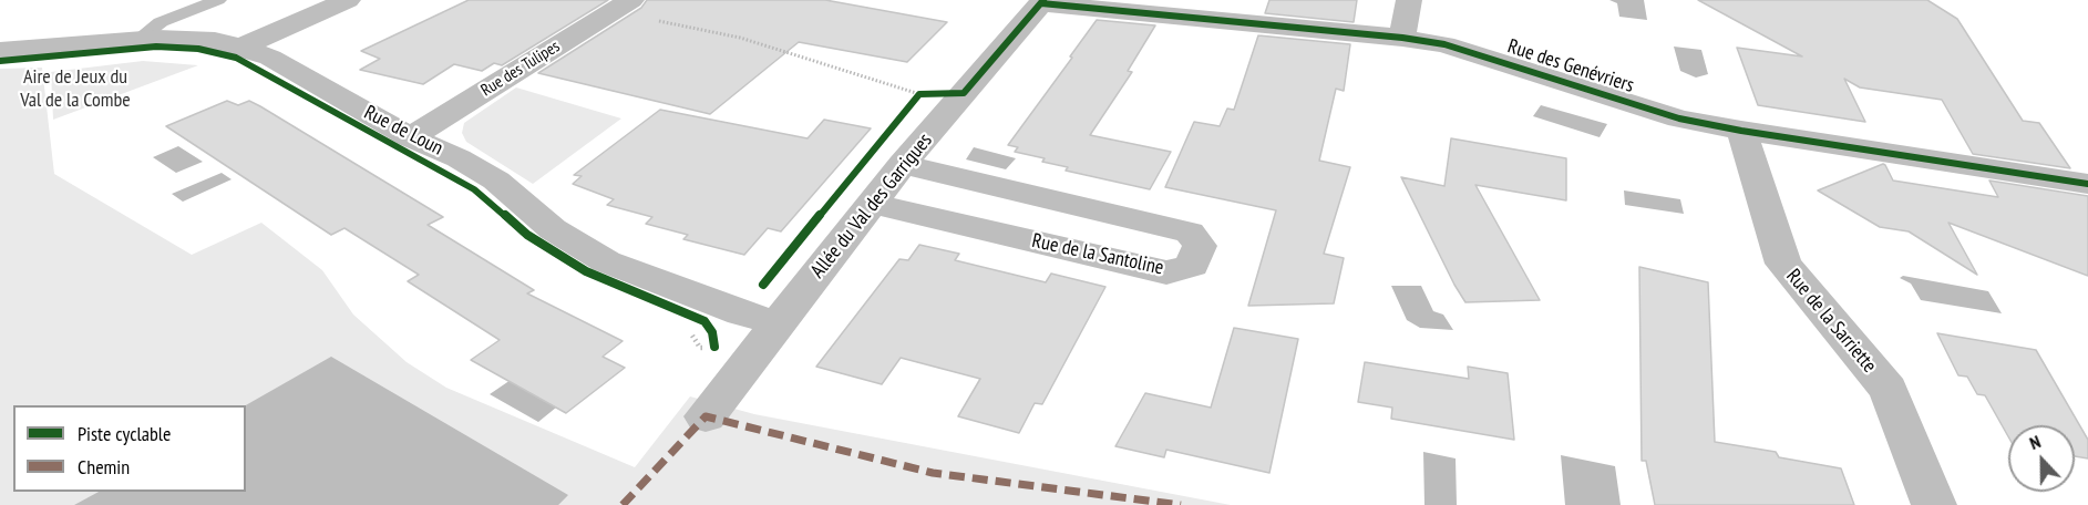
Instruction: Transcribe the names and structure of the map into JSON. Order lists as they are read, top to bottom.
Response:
{
  "streets": {
    "street": [
      "Rue des Genévriers",
      "Rue des Tulipes",
      "Rue de Loun",
      "Allée du Val des Garrigues",
      "Rue de la Santoline",
      "Rue de la Sarriette"
    ]
  },
  "crossings": [
    ["Rue des Genévriers", "Allée du Val des Garrigues"],
    ["Rue des Genévriers", "Rue de la Sarriette"],
    ["Rue des Tulipes", "Rue de Loun"],
    ["Rue de Loun", "Allée du Val des Garrigues"],
    ["Allée du Val des Garrigues", "Rue de la Santoline"]
  ],
  "parks": ["Aire de Jeux du Val de la Combe"],
  "legend": ["Piste cyclable", "Chemin"],
  "north": "top"
}
